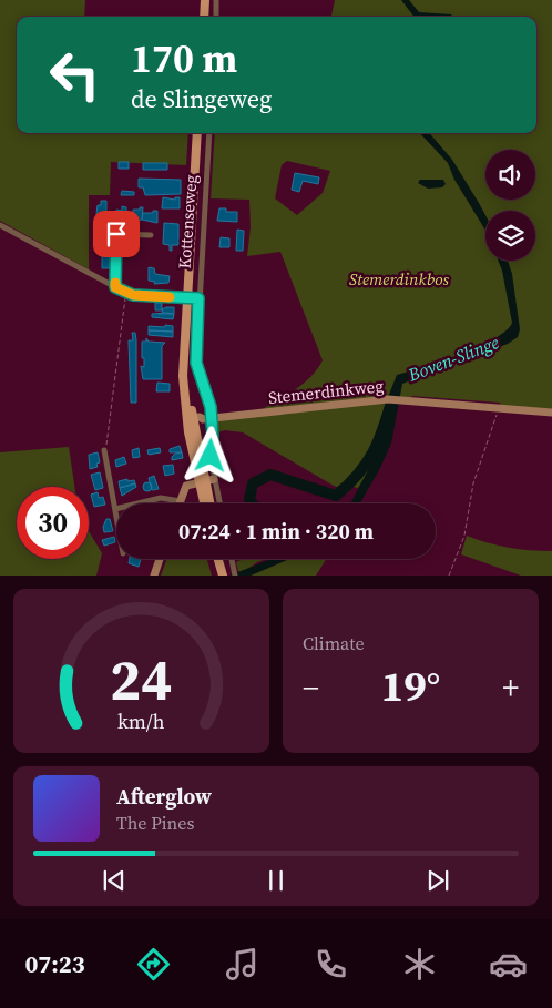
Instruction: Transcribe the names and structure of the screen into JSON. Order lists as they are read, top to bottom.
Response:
{
  "streets": {
    "main road": ["Kottenseweg"],
    "street": ["Stemerdinkweg"]
  },
  "crossings": [
    ["Kottenseweg", "Stemerdinkweg"]
  ],
  "water": ["Boven-Slinge"],
  "parks": ["Stemerdinkbos"],
  "page": {
    "turn": ["170 m", "de Slingeweg"],
    "limit": "30",
    "trip": "07:24 · 1 min · 320 m",
    "tile": "Climate",
    "heat": ["−", "19°", "+"],
    "song": ["Afterglow", "The Pines"],
    "tabs": "07:23",
    "gauge": ["24", "km/h"]
  }
}
